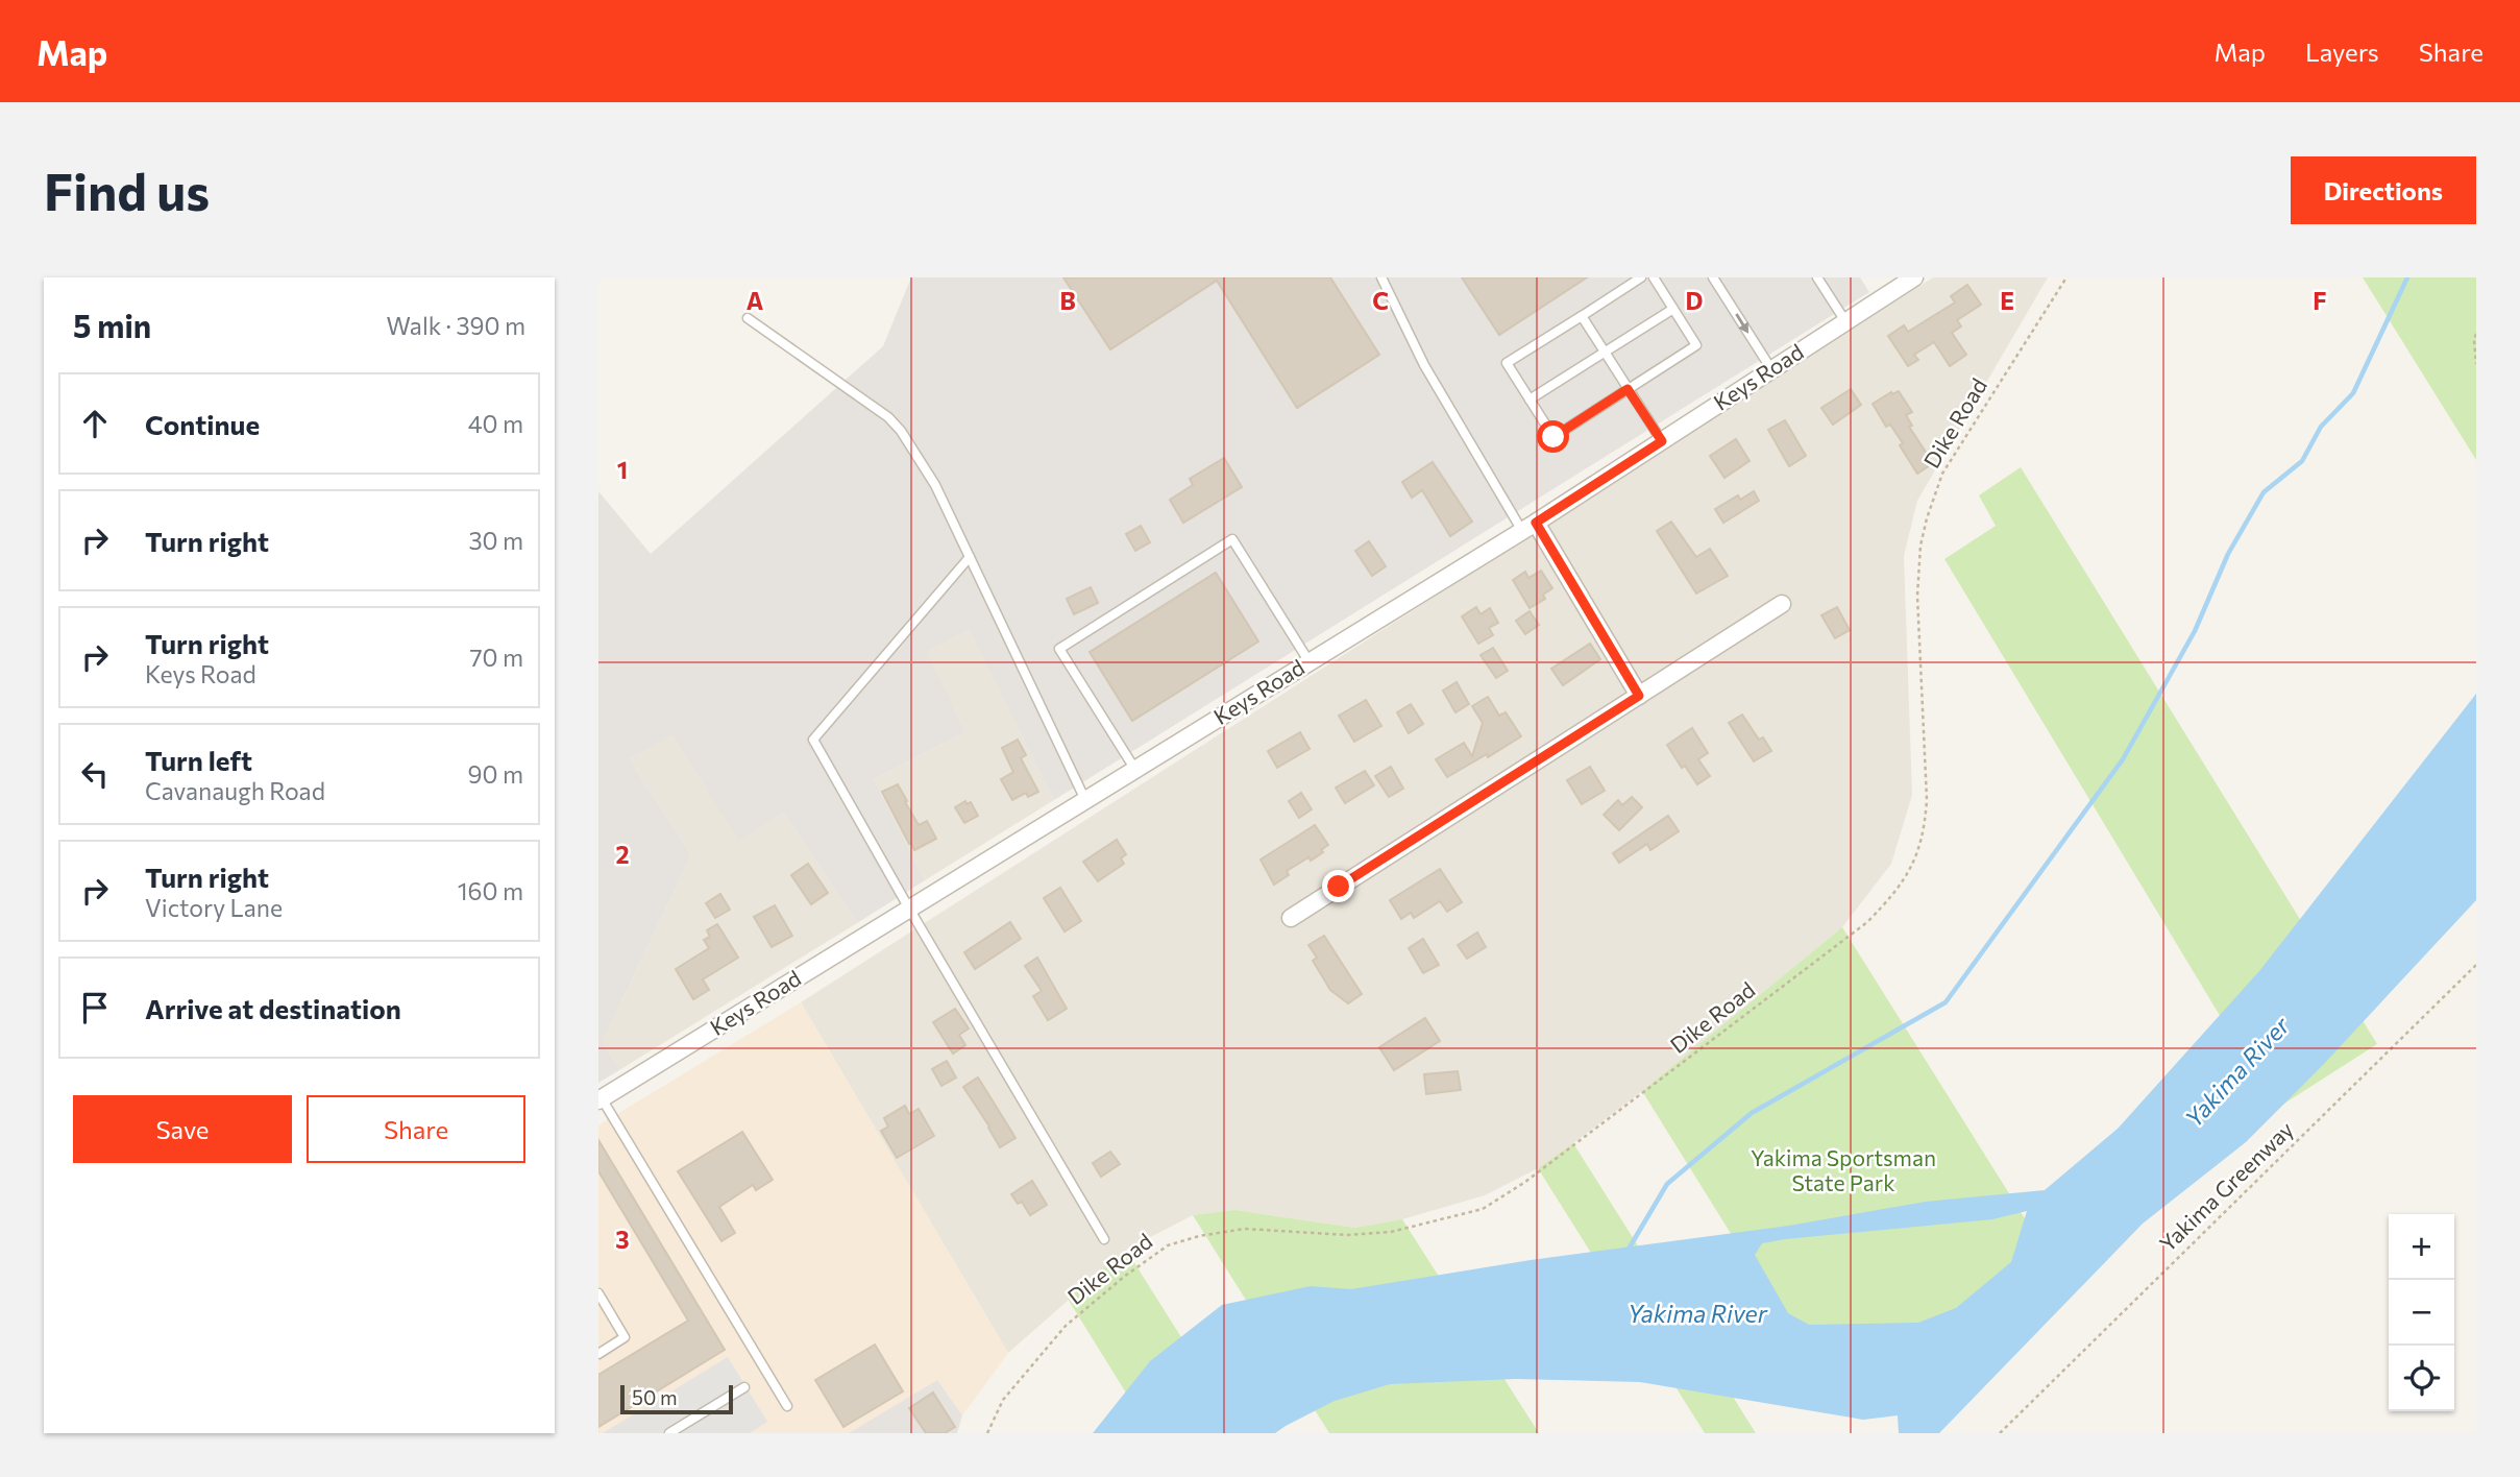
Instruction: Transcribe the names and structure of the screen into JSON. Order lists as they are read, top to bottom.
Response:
{
  "streets": {
    "street": ["Keys Road"],
    "path": ["Dike Road", "Yakima Greenway"]
  },
  "water": ["Yakima River"],
  "parks": ["Yakima Sportsman State Park"],
  "scale_bar": "50 m",
  "page": {
    "header": "Map",
    "nav": ["Map", "Layers", "Share"],
    "buttons": [
      "Directions",
      ["Save", "Share"]
    ],
    "title": "Find us",
    "heading": ["5 min", "Walk · 390 m"],
    "list": [
      ["Continue", "40 m"],
      ["Turn right", "30 m"],
      ["Turn right", "Keys Road", "70 m"],
      ["Turn left", "Cavanaugh Road", "90 m"],
      ["Turn right", "Victory Lane", "160 m"],
      "Arrive at destination"
    ],
    "map_buttons": ["+", "−"],
    "scale": "50 m"
  },
  "grid": {
    "columns": [
      "A",
      "B",
      "C",
      "D",
      "E",
      "F"
    ],
    "rows": ["1", "2", "3"]
  }
}
